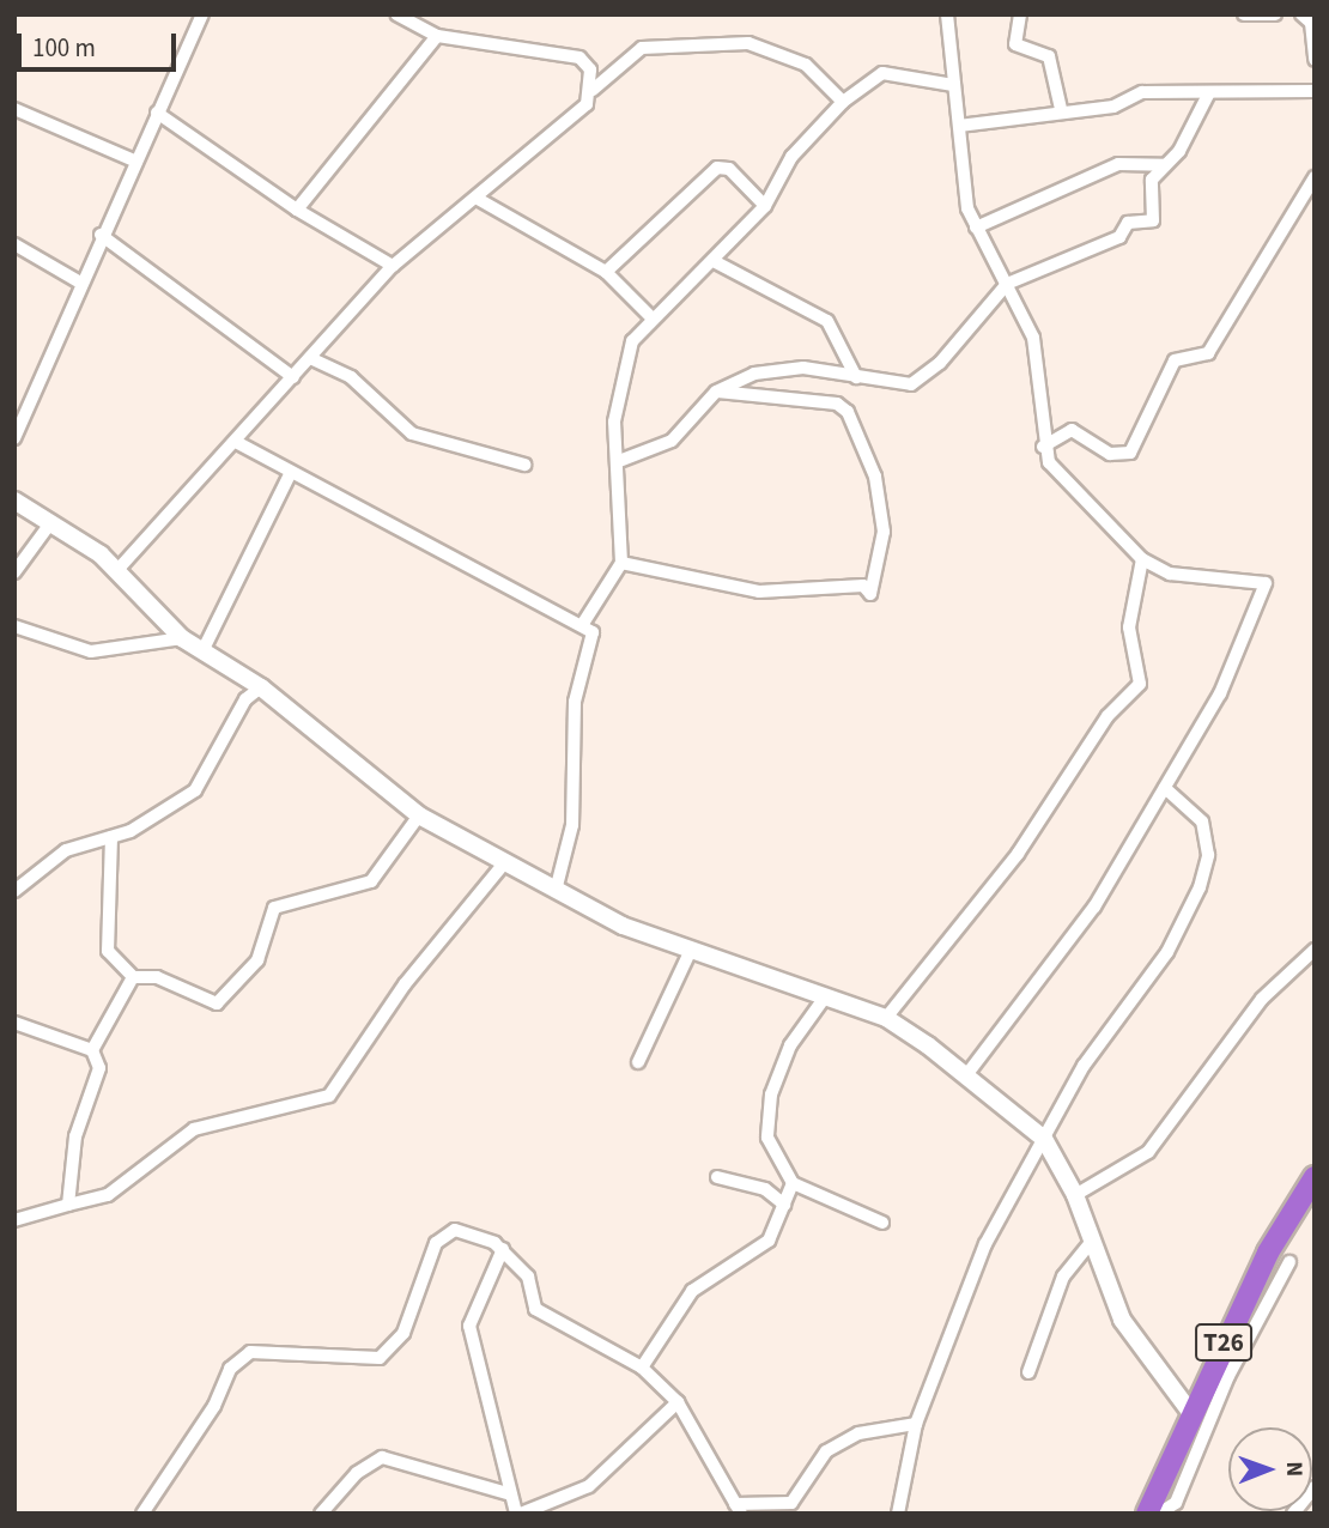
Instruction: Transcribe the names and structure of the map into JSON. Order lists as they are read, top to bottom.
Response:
{
  "streets": {
    "highway": ["T26"]
  },
  "scale_bar": "100 m",
  "north": "right"
}
